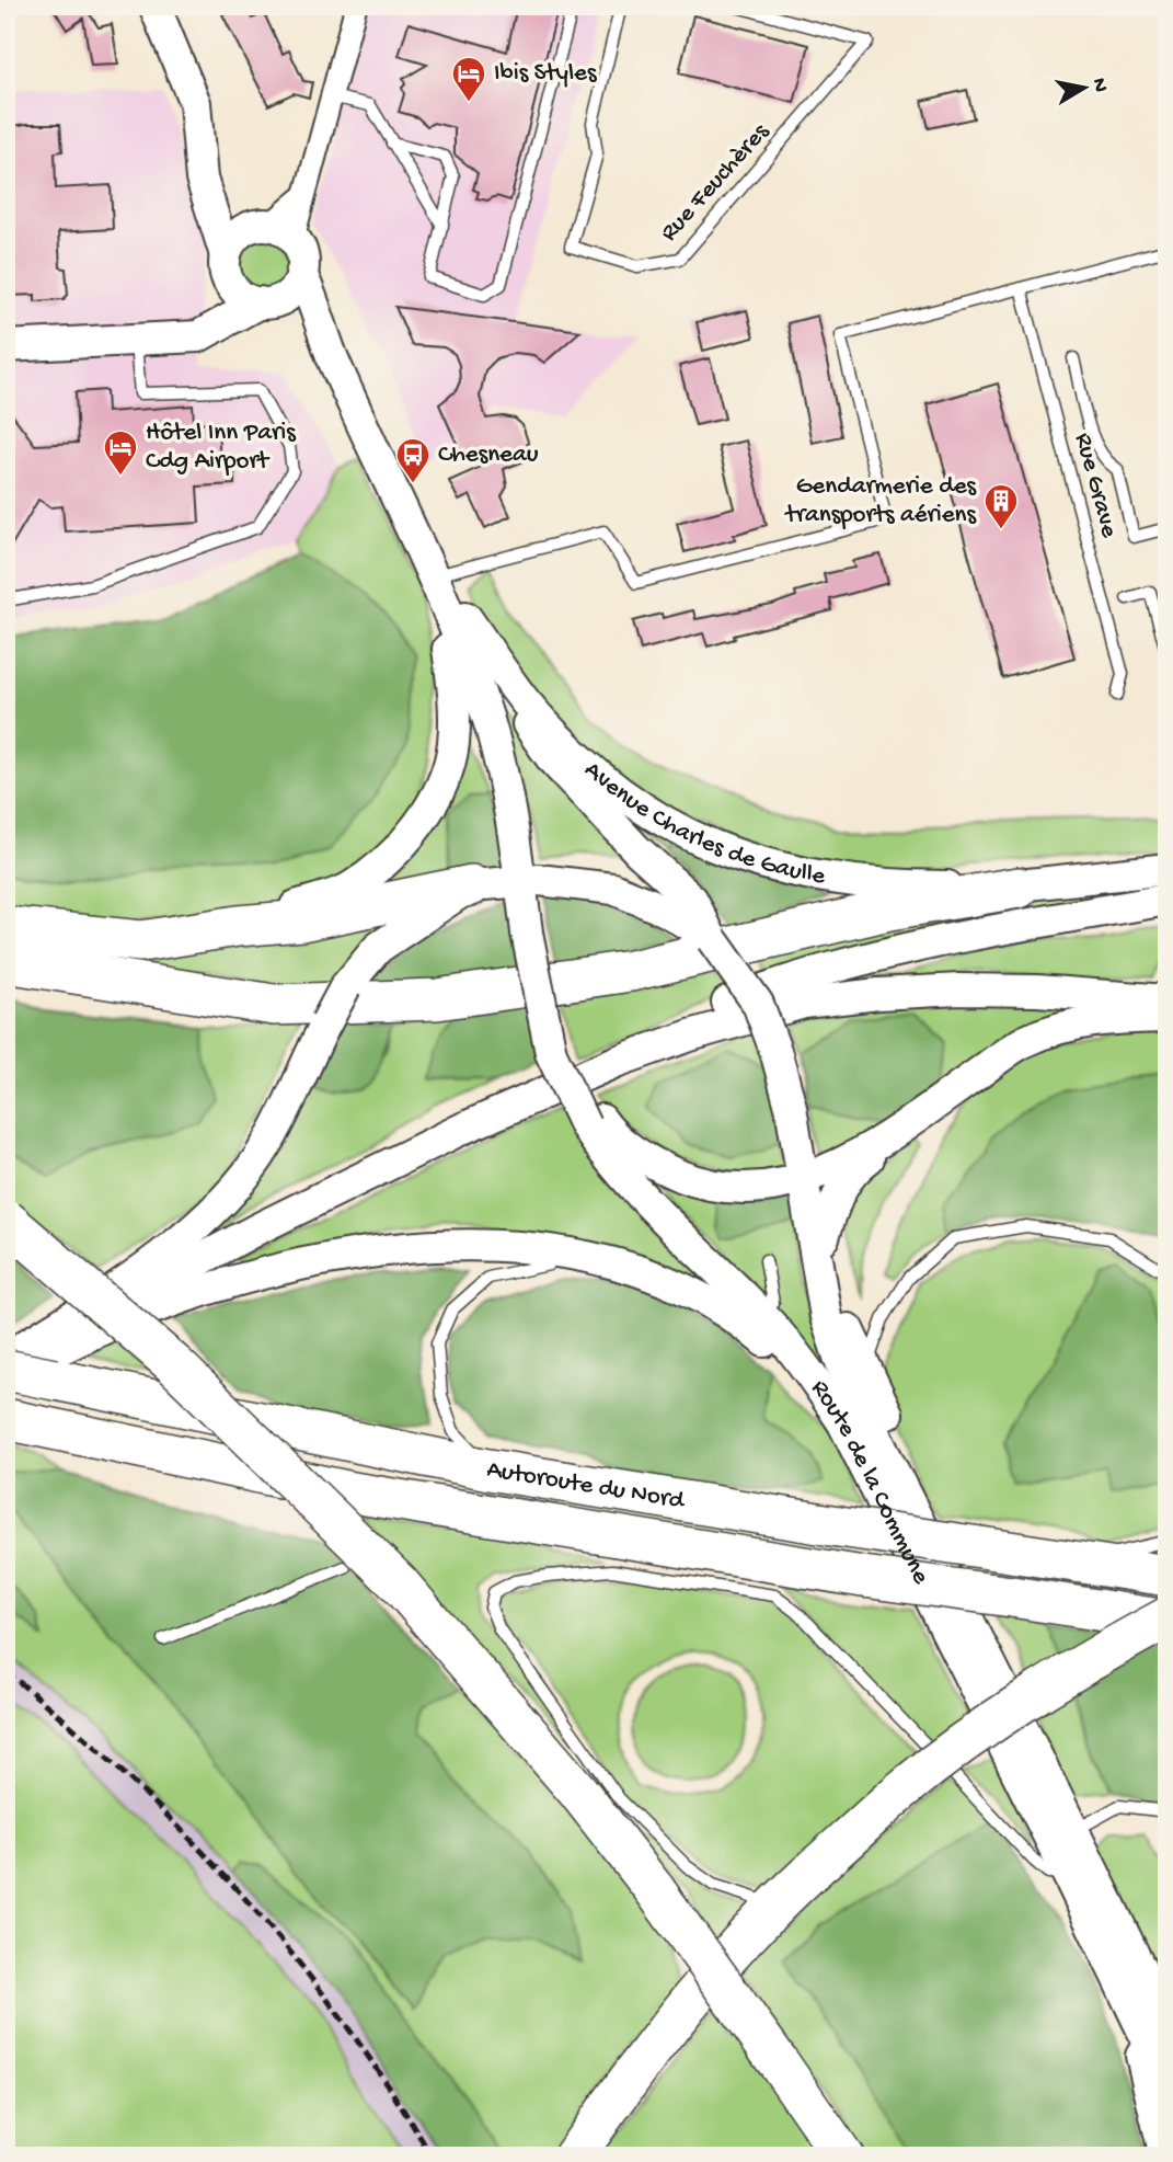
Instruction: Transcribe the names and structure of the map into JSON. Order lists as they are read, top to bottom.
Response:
{
  "streets": {
    "highway": ["Autoroute du Nord"],
    "main road": ["Avenue Charles de Gaulle", "Route de la Commune"],
    "lane": ["Rue Feuchères", "Rue Grave"]
  },
  "crossings": [
    ["Avenue Charles de Gaulle", "Route de la Commune"]
  ],
  "places": {
    "hotel": ["Ibis Styles", "Hôtel Inn Paris Cdg Airport"],
    "bus stop": ["Chesneau"],
    "building": ["Gendarmerie des transports aériens"]
  },
  "north": "right"
}
